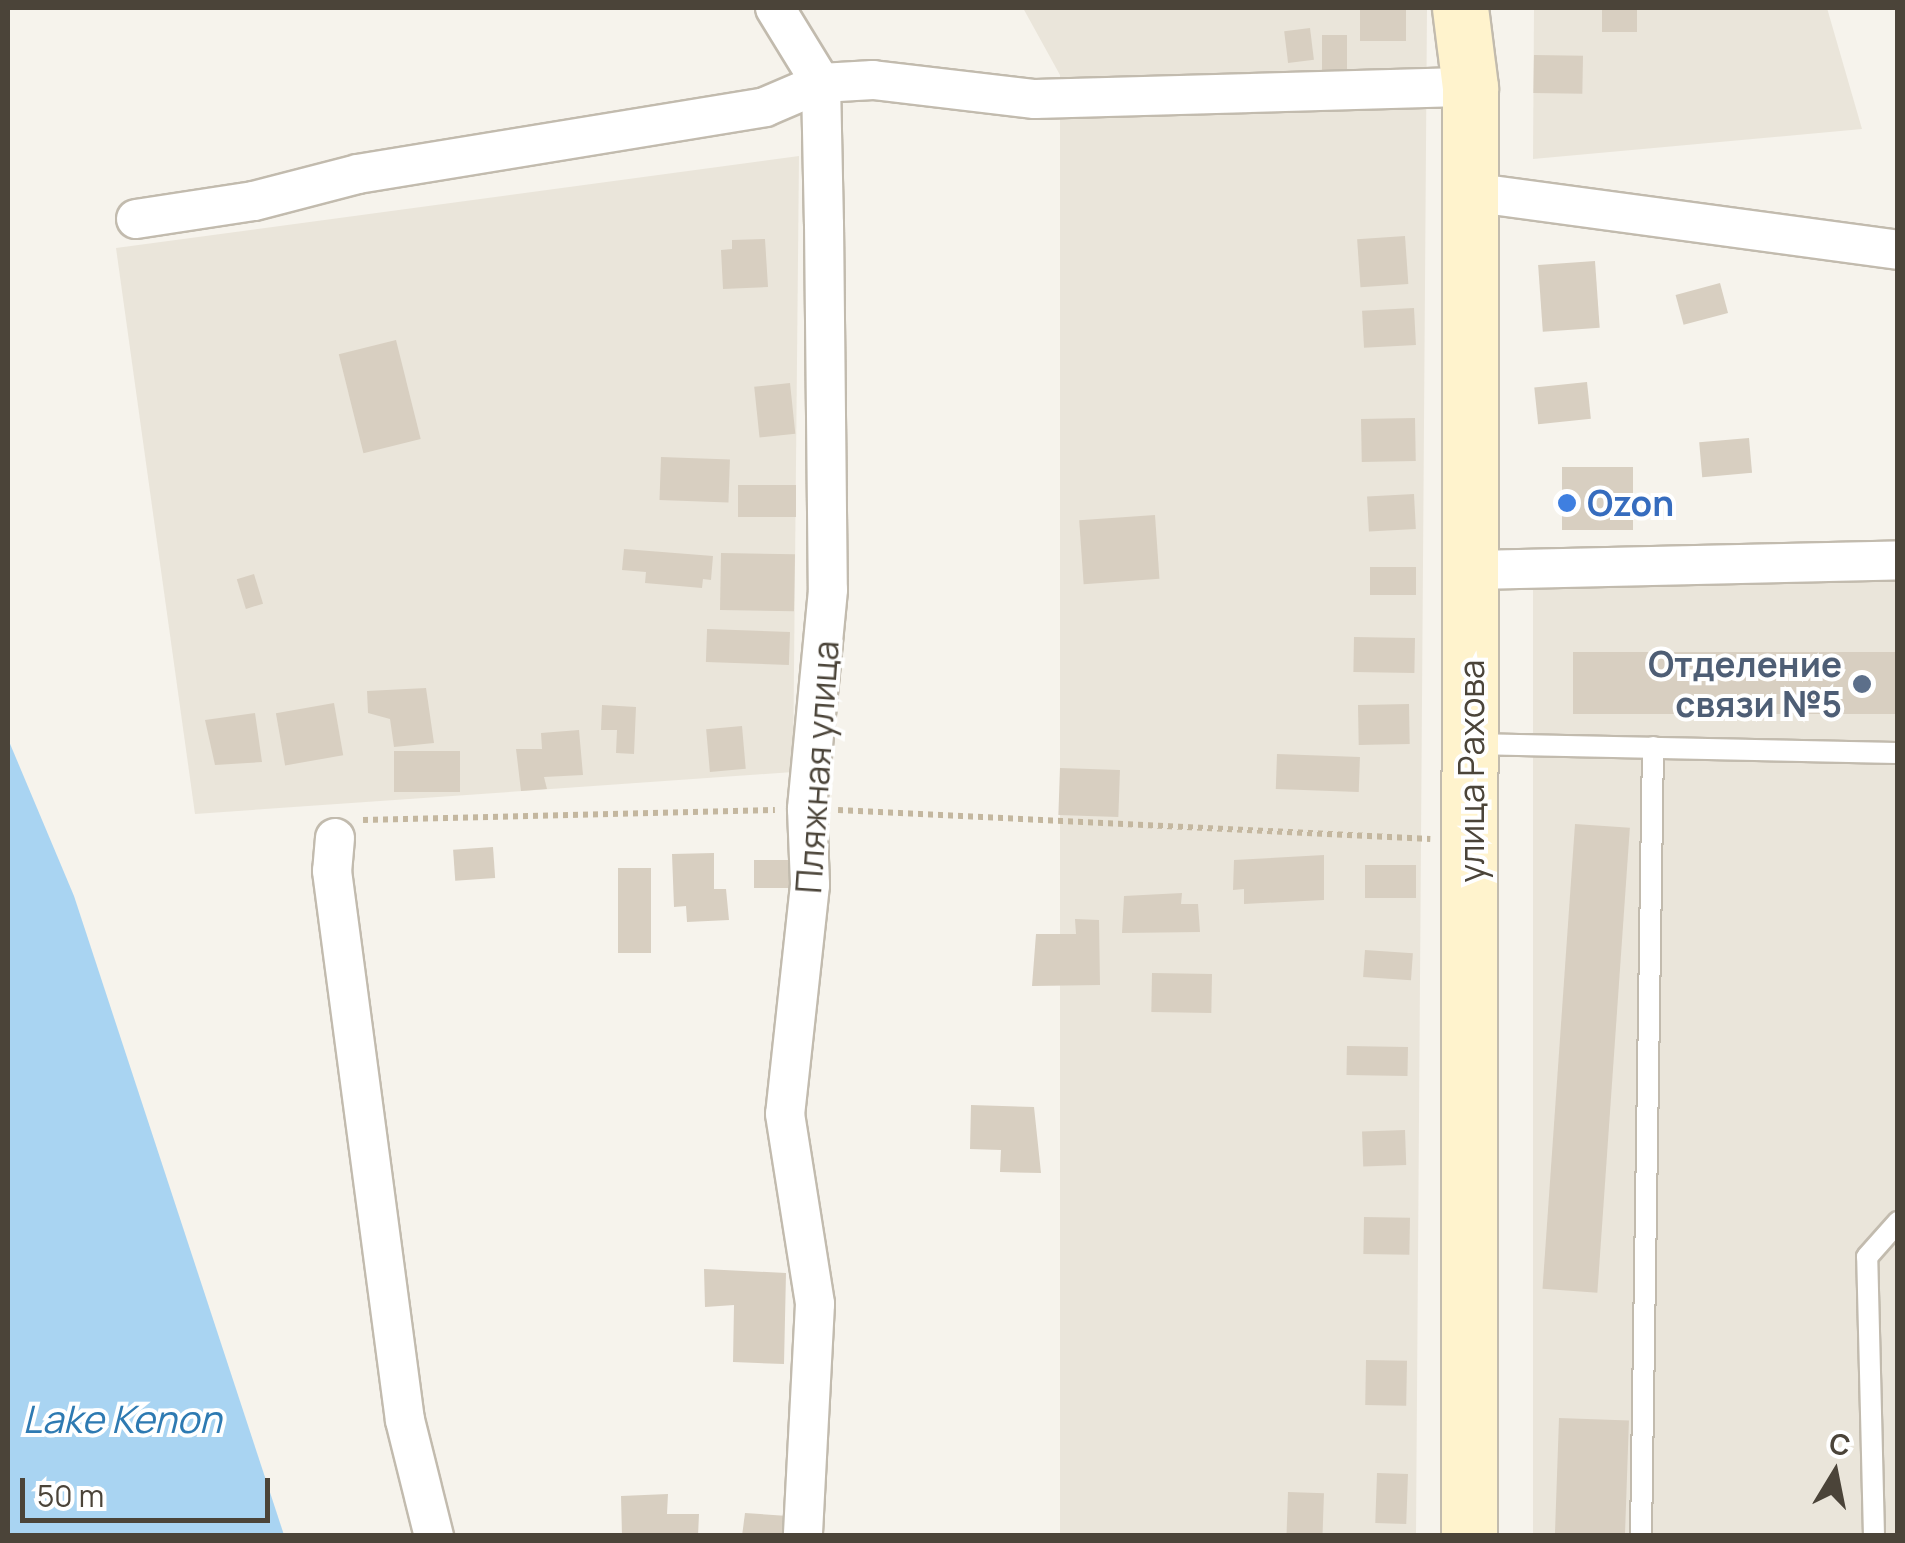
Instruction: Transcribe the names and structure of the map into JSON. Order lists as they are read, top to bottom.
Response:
{
  "streets": {
    "main road": ["улица Рахова"],
    "street": ["Пляжная улица"]
  },
  "water": ["Lake Kenon"],
  "places": ["Ozon", "Отделение связи №5"],
  "scale_bar": "50 m",
  "north": "top"
}
